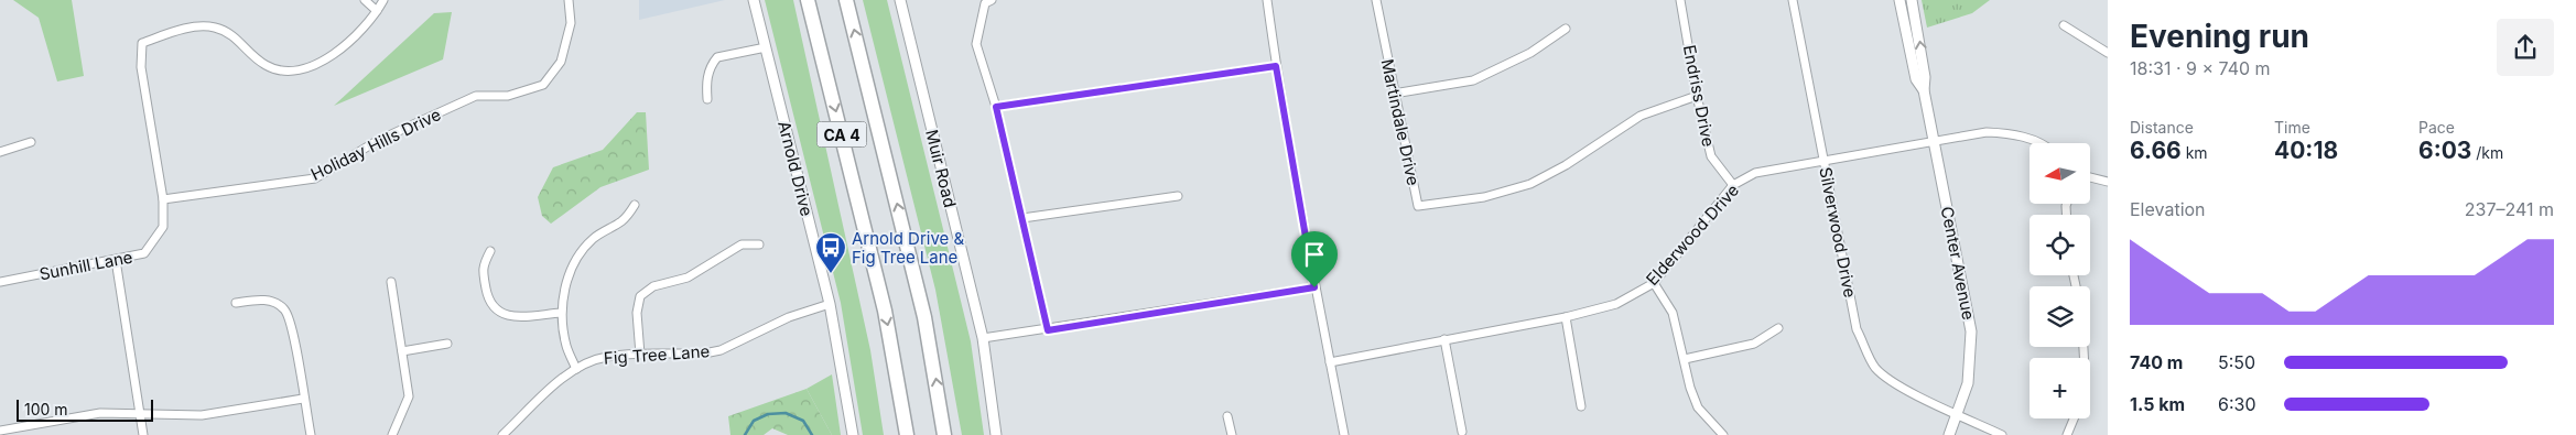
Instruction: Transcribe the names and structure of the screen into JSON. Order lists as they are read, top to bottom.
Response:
{
  "streets": {
    "highway": ["CA 4"],
    "street": [
      "Endriss Drive",
      "Martindale Drive",
      "Holiday Hills Drive",
      "Arnold Drive",
      "Muir Road",
      "Silverwood Drive",
      "Elderwood Drive",
      "Center Avenue",
      "Sunhill Lane",
      "Fig Tree Lane"
    ]
  },
  "crossings": [
    ["Endriss Drive", "Martindale Drive"],
    ["Endriss Drive", "Elderwood Drive"],
    ["Holiday Hills Drive", "Sunhill Lane"],
    ["Arnold Drive", "Fig Tree Lane"],
    ["Silverwood Drive", "Elderwood Drive"],
    ["Silverwood Drive", "Center Avenue"],
    ["Elderwood Drive", "Center Avenue"]
  ],
  "places": {
    "bus stop": ["Arnold Drive & Fig Tree Lane"]
  },
  "scale_bar": "100 m",
  "north": "left",
  "page": {
    "heading": ["Evening run", "18:31 · 9 × 740 m"],
    "stats": [
      ["Distance", "6.66 km"],
      ["Time", "40:18"],
      ["Pace", "6:03 /km"]
    ],
    "map_buttons": "+",
    "chart": ["Elevation", "237–241 m"],
    "list": [
      {
        "name": "740 m",
        "note": "5:50"
      },
      {
        "name": "1.5 km",
        "note": "6:30"
      }
    ],
    "scale": "100 m"
  }
}
